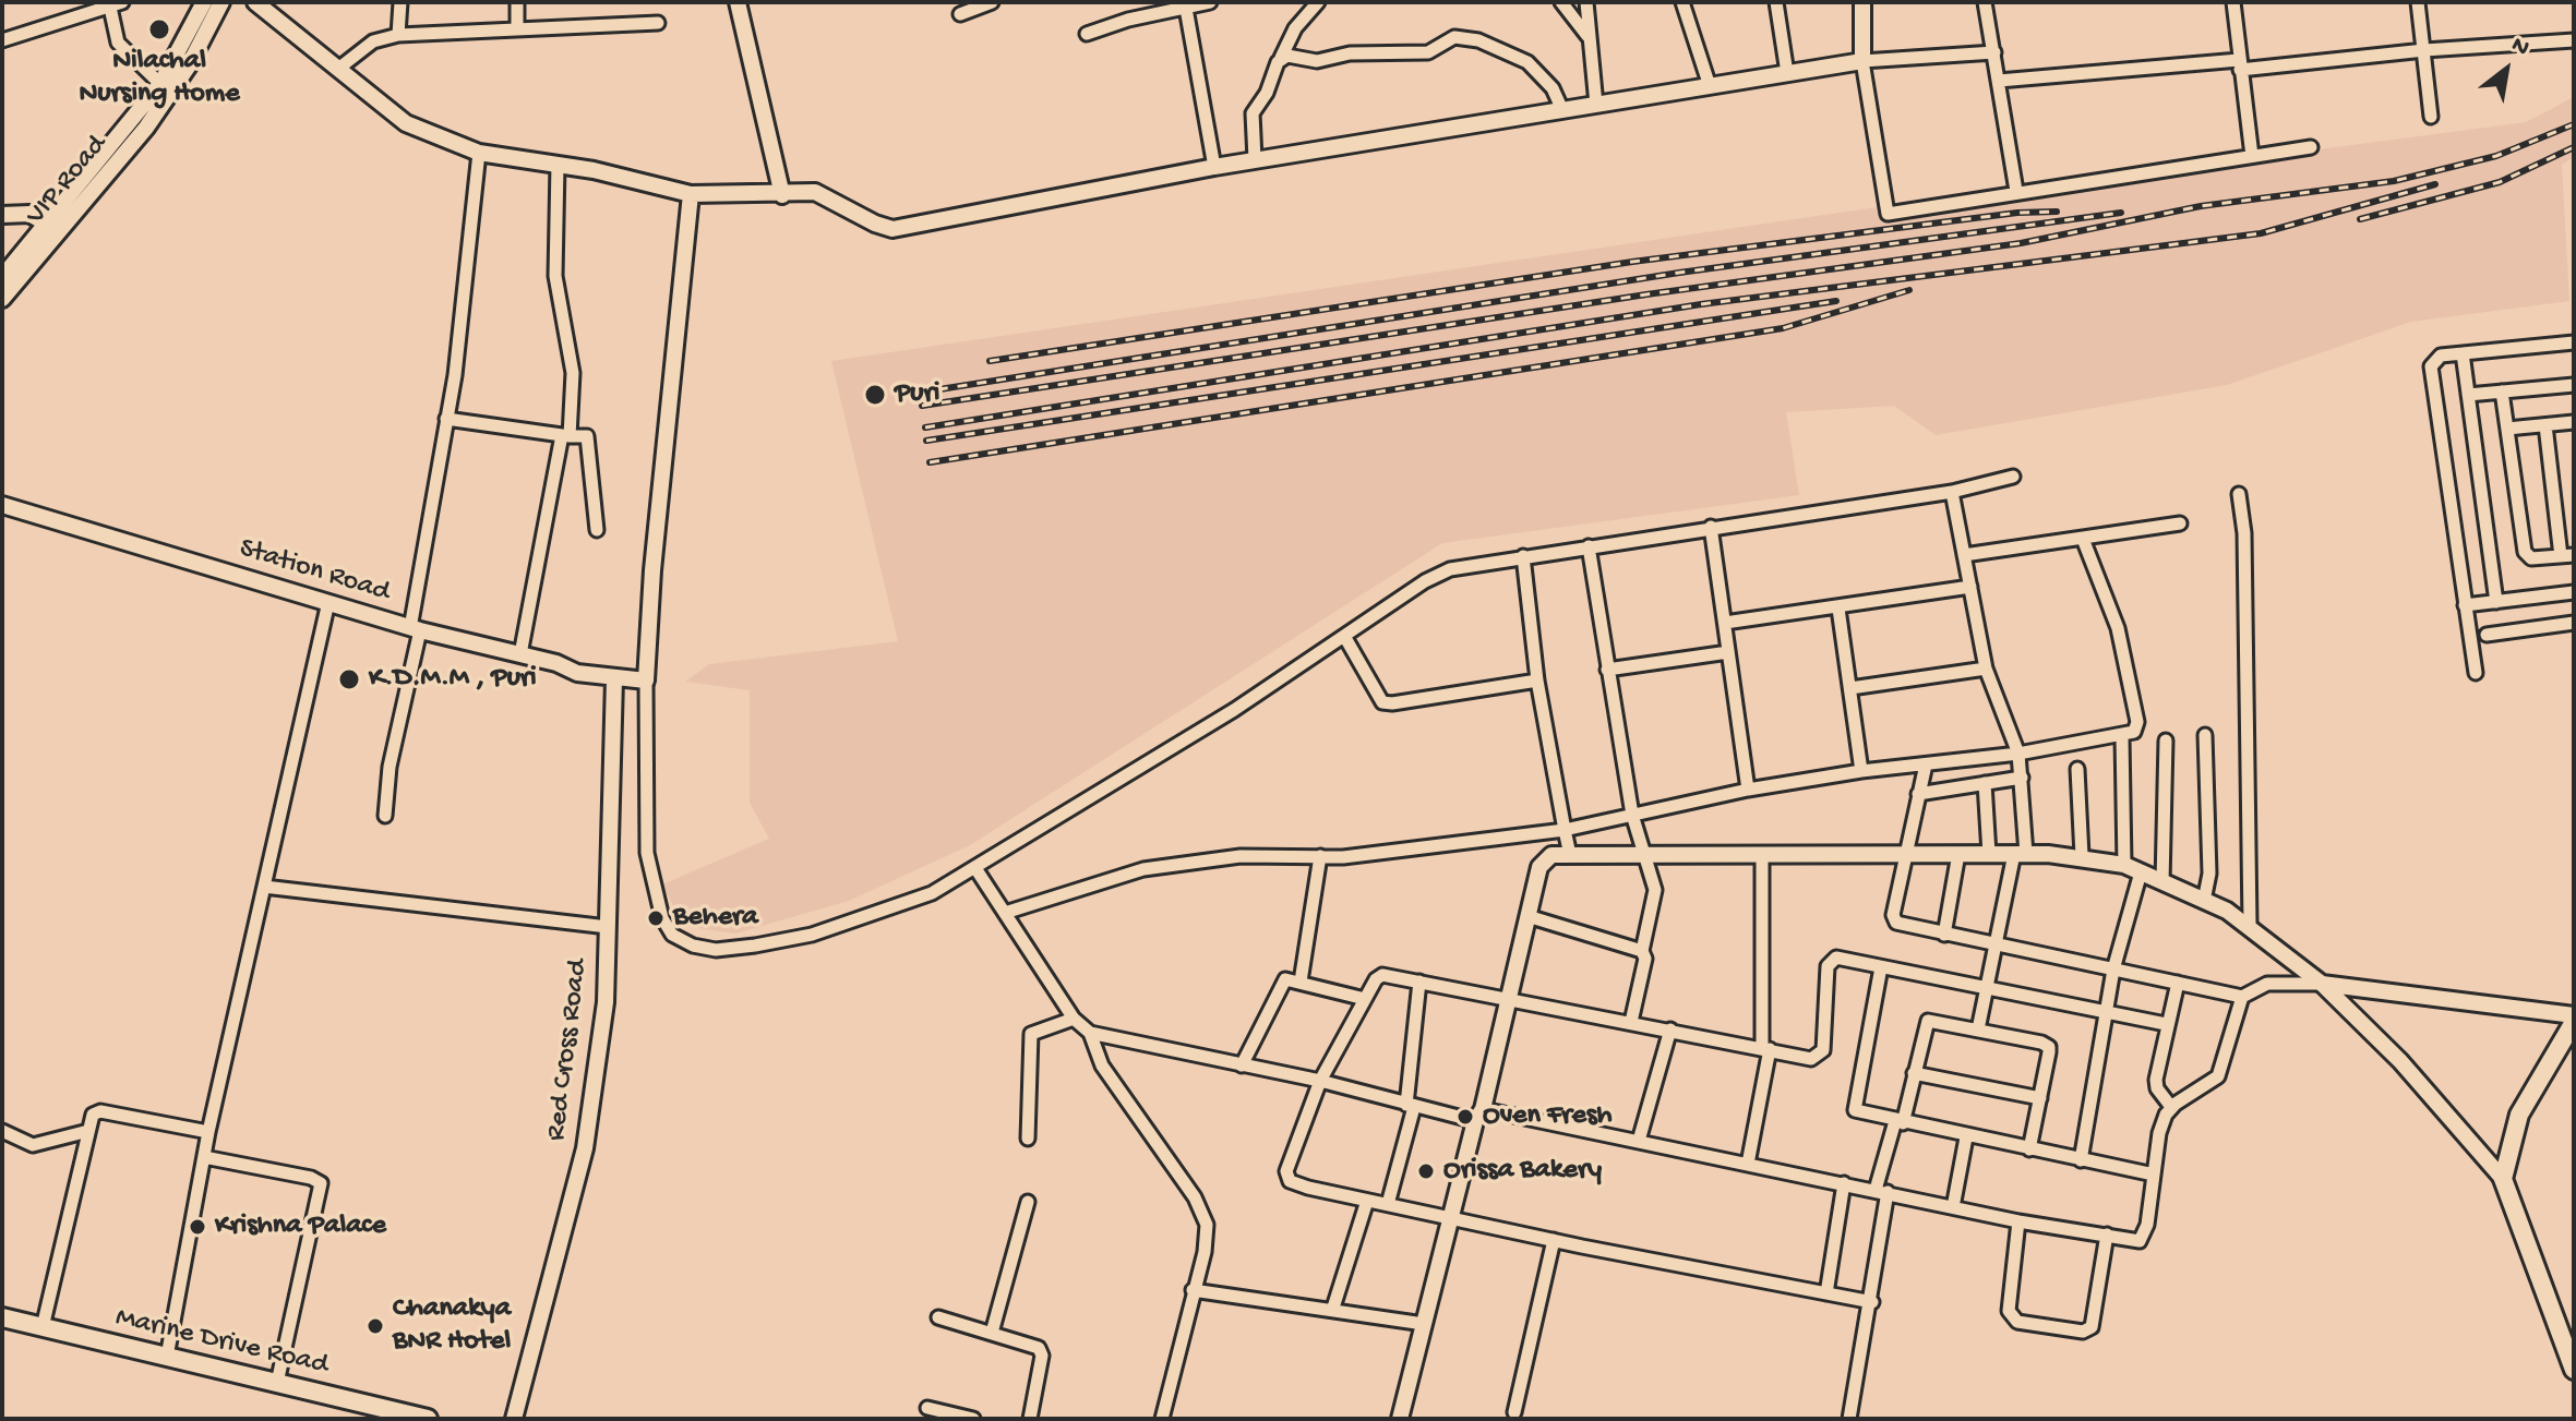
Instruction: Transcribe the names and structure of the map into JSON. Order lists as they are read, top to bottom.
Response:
{
  "streets": {
    "highway": ["Marine Drive Road"],
    "main road": ["VIP Road", "Station Road", "Red Cross Road"]
  },
  "crossings": [
    ["Station Road", "Red Cross Road"]
  ],
  "places": [
    "Nilachal Nursing Home",
    "Puri",
    "K.D.M.M , Puri",
    "Behera",
    "Oven Fresh",
    "Orissa Bakery",
    "Krishna Palace",
    "Chanakya BNR Hotel"
  ],
  "north": "top right"
}
